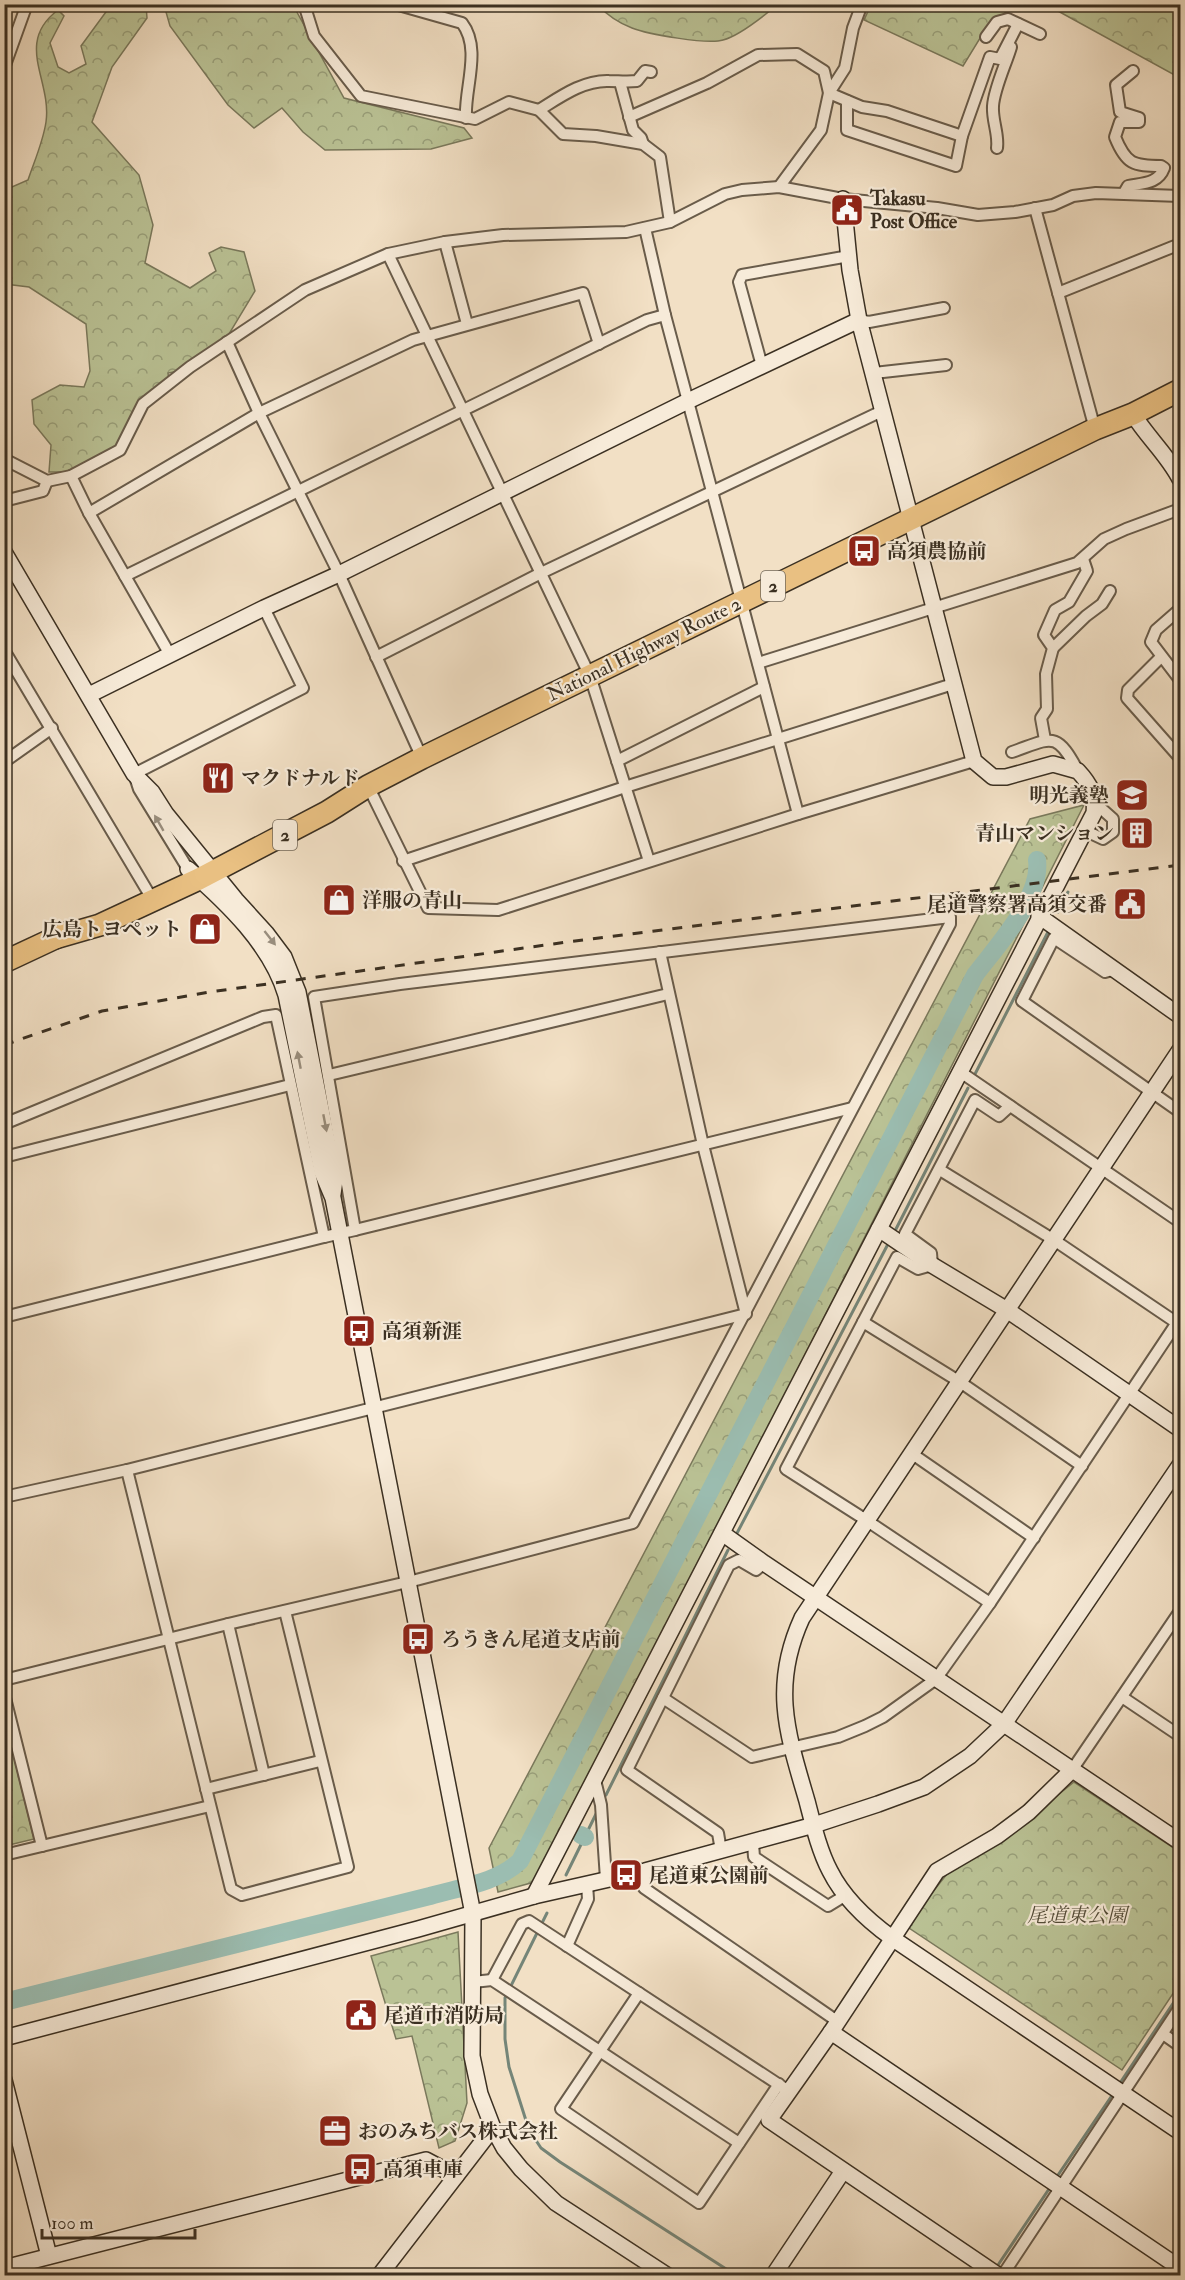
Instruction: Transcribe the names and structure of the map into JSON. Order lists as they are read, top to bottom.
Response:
{
  "streets": {
    "highway": ["2", "National Highway Route 2"]
  },
  "parks": ["尾道東公園"],
  "places": {
    "public building": ["Takasu Post Office", "尾道警察署高須交番", "尾道市消防局"],
    "bus stop": [
      "高須農協前",
      "高須新涯",
      "ろうきん尾道支店前",
      "尾道東公園前",
      "高須車庫"
    ],
    "restaurant": ["マクドナルド"],
    "school or university": ["明光義塾"],
    "building": ["青山マンション"],
    "shop": ["洋服の青山", "広島トヨペット"],
    "office": ["おのみちバス株式会社"]
  },
  "scale_bar": "100 m"
}
